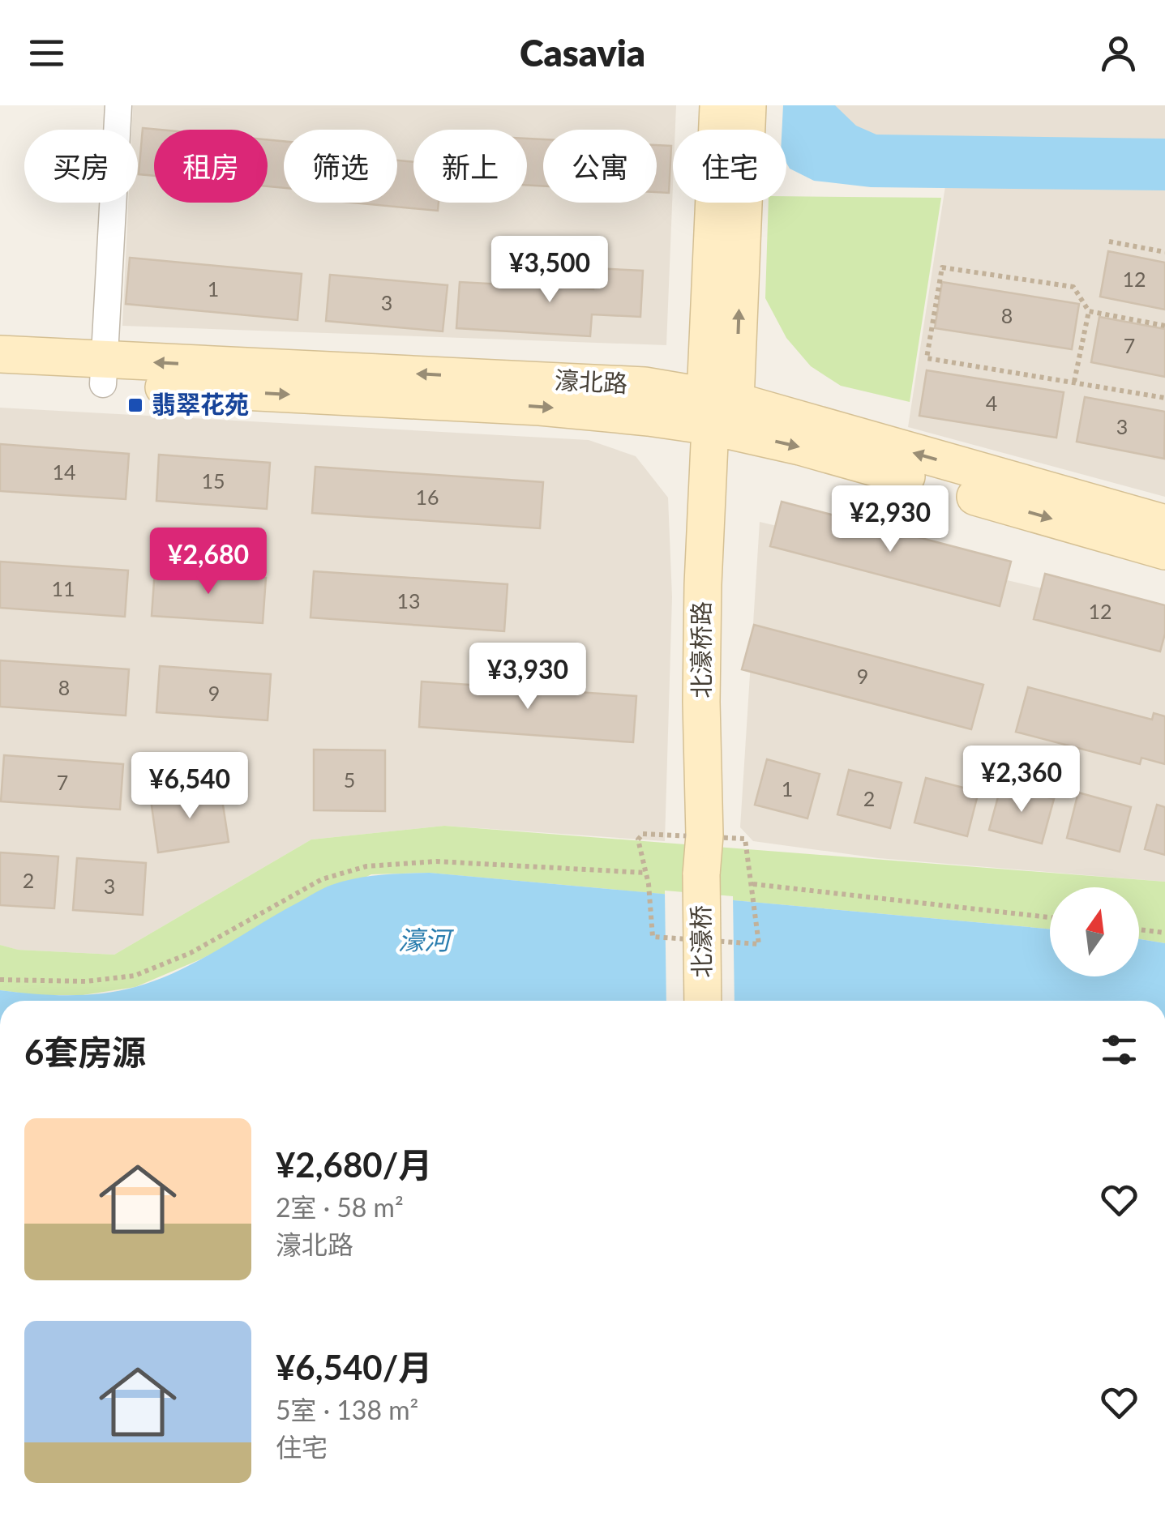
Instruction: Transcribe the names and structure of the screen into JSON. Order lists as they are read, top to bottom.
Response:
{
  "streets": {
    "street": ["濠北路", "北濠桥路", "北濠桥"]
  },
  "crossings": [
    ["濠北路", "北濠桥路"],
    ["北濠桥路", "北濠桥"]
  ],
  "water": ["濠河"],
  "places": {
    "transit": ["翡翠花苑"]
  },
  "house_numbers": [
    "12",
    "1",
    "3",
    "8",
    "7",
    "4",
    "3",
    "14",
    "15",
    "16",
    "11",
    "13",
    "12",
    "9",
    "8",
    "9",
    "5",
    "7",
    "1",
    "2",
    "2",
    "3"
  ],
  "north": "top",
  "page": {
    "header": "Casavia",
    "chip": [
      "买房",
      "租房",
      "筛选",
      "新上",
      "公寓",
      "住宅"
    ],
    "price": [
      "¥3,500",
      "¥2,930",
      "¥2,680",
      "¥3,930",
      "¥2,360",
      "¥6,540"
    ],
    "heading": "6套房源",
    "list": [
      {
        "name": "¥2,680/月",
        "note": "2室 · 58 m² · 濠北路"
      },
      {
        "name": "¥6,540/月",
        "note": "5室 · 138 m² · 住宅"
      }
    ]
  }
}
